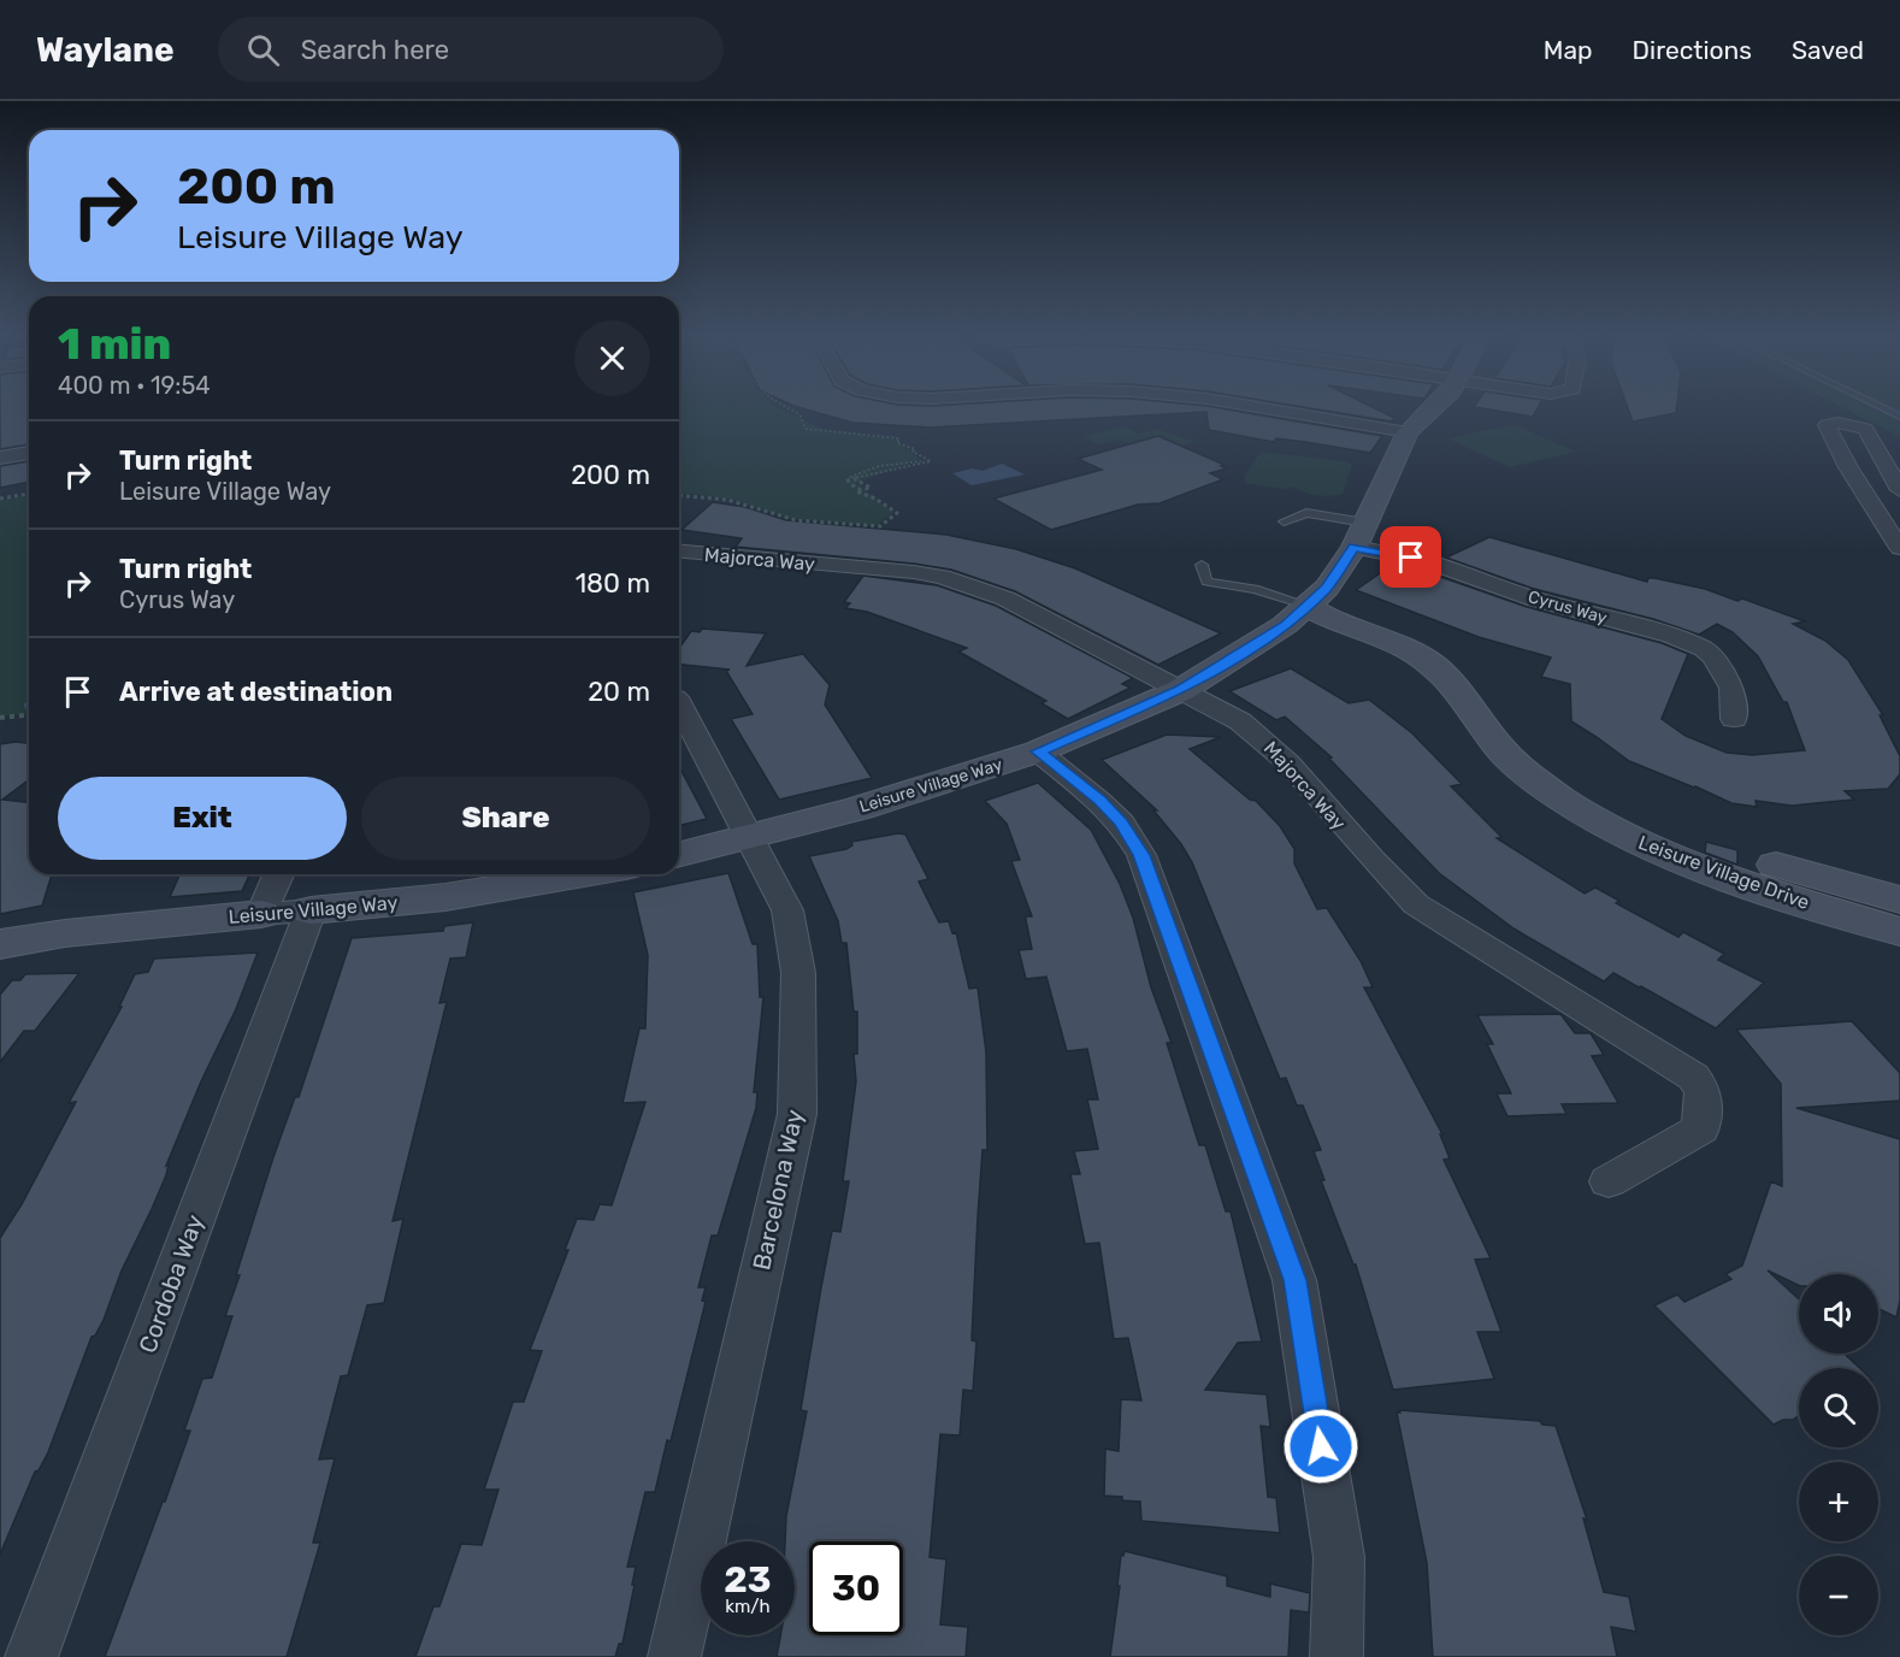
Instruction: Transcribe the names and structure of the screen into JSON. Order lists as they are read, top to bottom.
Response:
{
  "streets": {
    "street": [
      "Majorca Way",
      "Cyrus Way",
      "Leisure Village Way",
      "Leisure Village Drive",
      "Barcelona Way",
      "Cordoba Way"
    ]
  },
  "crossings": [
    ["Majorca Way", "Leisure Village Way"],
    ["Cyrus Way", "Leisure Village Way"],
    ["Leisure Village Way", "Leisure Village Drive"],
    ["Leisure Village Way", "Barcelona Way"],
    ["Leisure Village Way", "Cordoba Way"]
  ],
  "page": {
    "header": "Waylane",
    "search": "Search here",
    "nav": ["Map", "Directions", "Saved"],
    "turn": ["200 m", "Leisure Village Way"],
    "heading": ["1 min", "400 m · 19:54"],
    "list": [
      {
        "name": "Turn right",
        "note": "Leisure Village Way",
        "value": "200 m"
      },
      {
        "name": "Turn right",
        "note": "Cyrus Way",
        "value": "180 m"
      },
      {
        "name": "Arrive at destination",
        "value": "20 m"
      }
    ],
    "buttons": ["Exit", "Share"],
    "map_buttons": ["+", "−"],
    "speed": "23 km/h",
    "limit": "30"
  }
}
